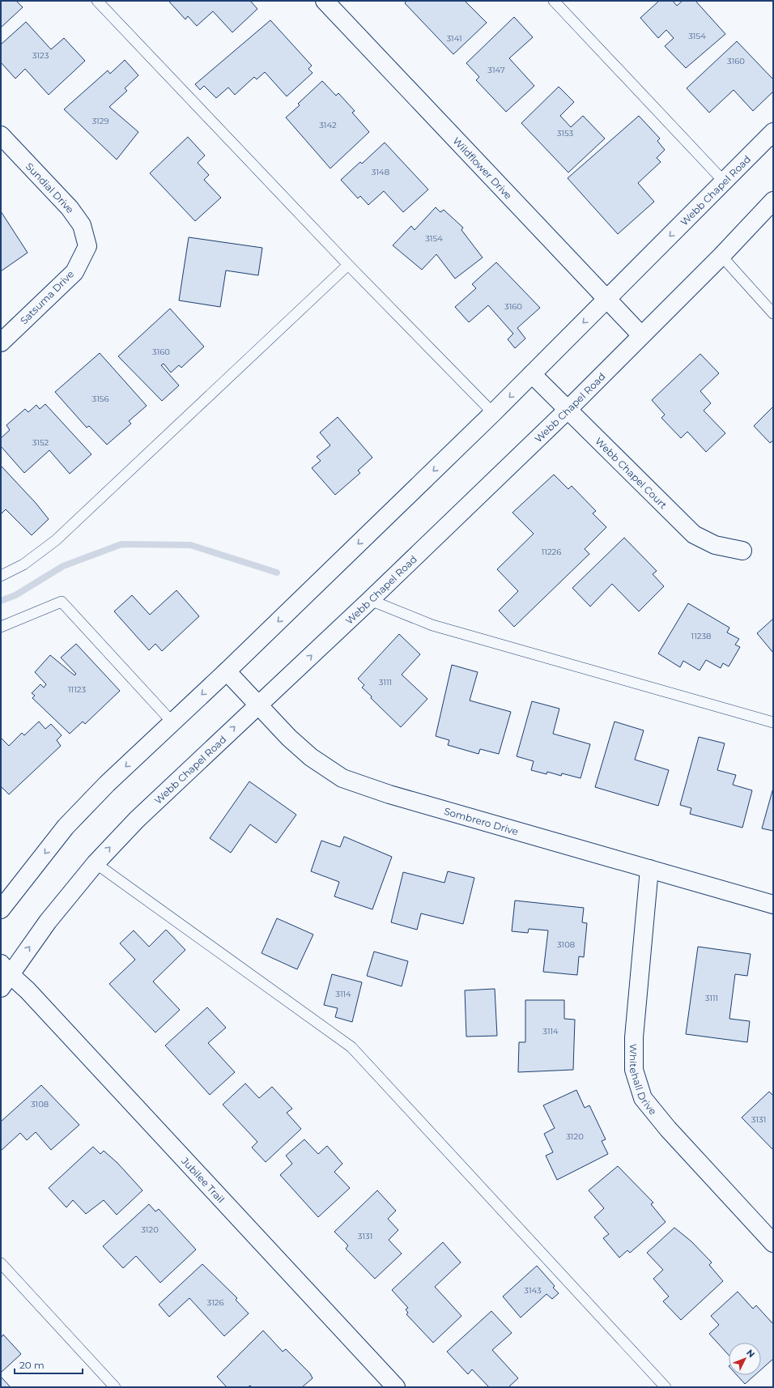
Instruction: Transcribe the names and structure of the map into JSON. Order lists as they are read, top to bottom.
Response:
{
  "streets": {
    "street": [
      "Wildflower Drive",
      "Sundial Drive",
      "Webb Chapel Road",
      "Satsuma Drive",
      "Webb Chapel Court",
      "Sombrero Drive",
      "Whitehall Drive",
      "Jubilee Trail"
    ]
  },
  "crossings": [
    ["Wildflower Drive", "Webb Chapel Road"],
    ["Sundial Drive", "Satsuma Drive"],
    ["Webb Chapel Road", "Webb Chapel Court"],
    ["Webb Chapel Road", "Sombrero Drive"],
    ["Webb Chapel Road", "Jubilee Trail"],
    ["Sombrero Drive", "Whitehall Drive"]
  ],
  "house_numbers": [
    "3154",
    "3141",
    "3123",
    "3160",
    "3147",
    "3129",
    "3142",
    "3153",
    "3148",
    "3154",
    "3160",
    "3160",
    "3156",
    "3152",
    "11226",
    "11238",
    "3111",
    "11123",
    "3108",
    "3114",
    "3111",
    "3114",
    "3108",
    "3131",
    "3120",
    "3120",
    "3131",
    "3143",
    "3126"
  ],
  "scale_bar": "20 m",
  "north": "top right"
}
